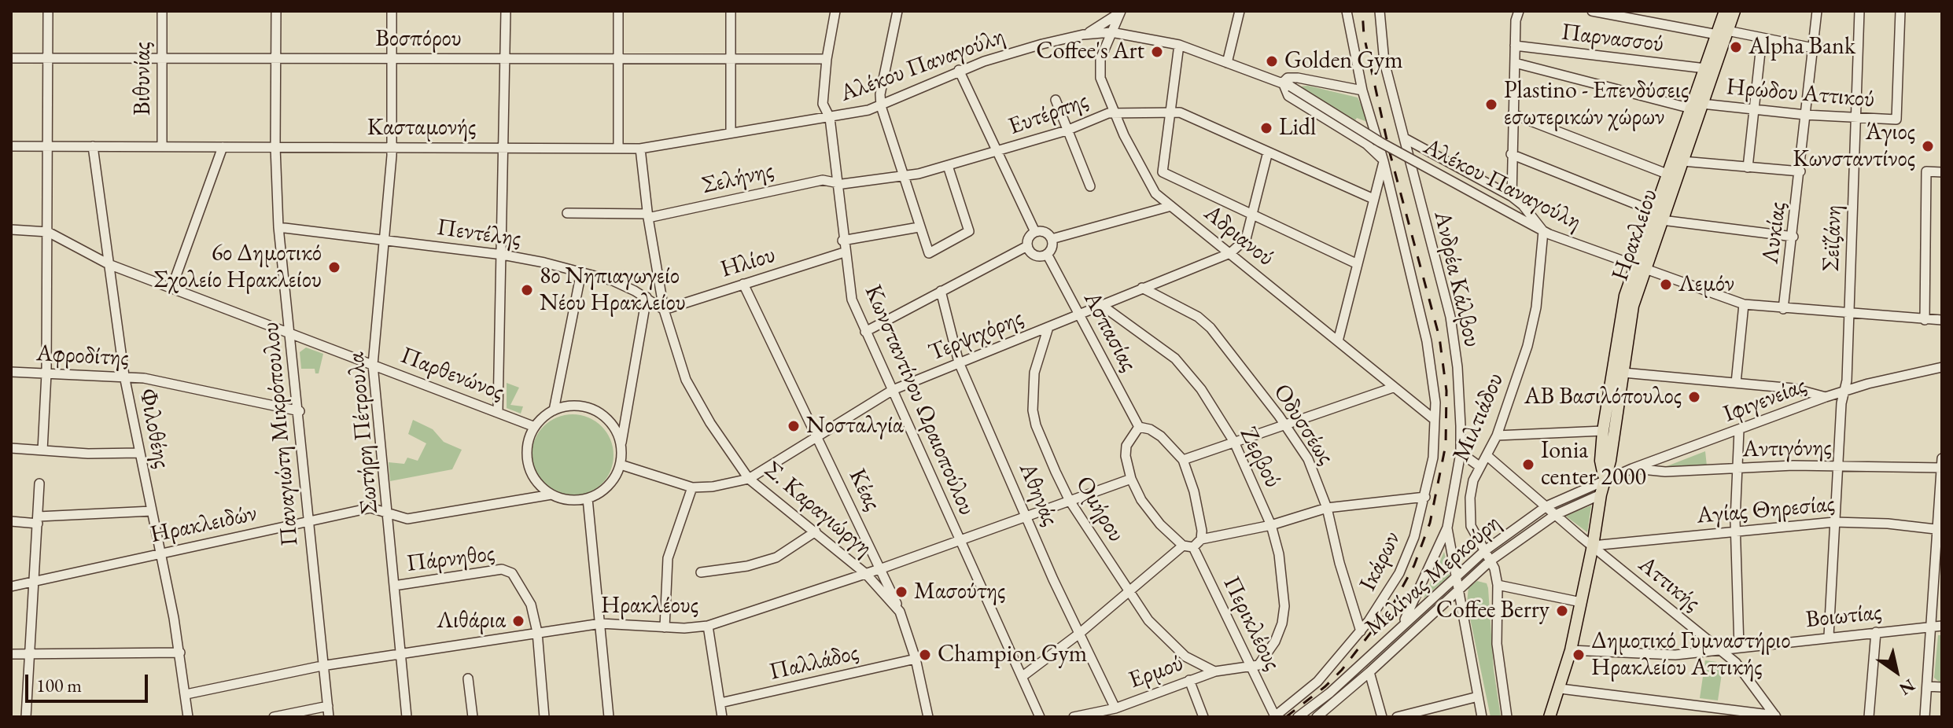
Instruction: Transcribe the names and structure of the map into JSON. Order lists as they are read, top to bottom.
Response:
{
  "streets": {
    "main road": ["Ηρακλείου"],
    "street": [
      "Παρνασσού",
      "Βοσπόρου",
      "Αλέκου Παναγούλη",
      "Βιθυνίας",
      "Ηρώδου Αττικού",
      "Ευτέρπης",
      "Κασταμονής",
      "Σελήνης",
      "Λυκίας",
      "Πεντέλης",
      "Αδριανού",
      "Σεϊζάνη",
      "Ηλίου",
      "Ανδρέα Κάλβου",
      "Ασπασίας",
      "Τερψιχόρης",
      "Αφροδίτης",
      "Παρθενώνος",
      "Κωνσταντίνου Ωραιοπούλου",
      "Ιφιγενείας",
      "Μιλτιάδου",
      "Οδυσσέως",
      "Φιλοθέης",
      "Σωτήρη Πέτρουλα",
      "Παναγιώτη Μικρόπουλου",
      "Αντιγόνης",
      "Ζερβού",
      "Κέας",
      "Αθηνάς",
      "Σ. Καραγιώργη",
      "Ομήρου",
      "Αγίας Θηρεσίας",
      "Ηρακλειδών",
      "Πάρνηθος",
      "Ικάρων",
      "Μελίνας Μερκούρη",
      "Αττικής",
      "Ηρακλέους",
      "Βοιωτίας",
      "Περικλέους",
      "Παλλάδος",
      "Ερμού"
    ]
  },
  "crossings": [
    ["Παρνασσού", "Ηρακλείου"],
    ["Βοσπόρου", "Βιθυνίας"],
    ["Βοσπόρου", "Κωνσταντίνου Ωραιοπούλου"],
    ["Βοσπόρου", "Σωτήρη Πέτρουλα"],
    ["Βοσπόρου", "Παναγιώτη Μικρόπουλου"],
    ["Αλέκου Παναγούλη", "Κασταμονής"],
    ["Αλέκου Παναγούλη", "Λυκίας"],
    ["Αλέκου Παναγούλη", "Ηρακλείου"],
    ["Αλέκου Παναγούλη", "Αδριανού"],
    ["Αλέκου Παναγούλη", "Σεϊζάνη"],
    ["Αλέκου Παναγούλη", "Κωνσταντίνου Ωραιοπούλου"],
    ["Αλέκου Παναγούλη", "Μιλτιάδου"],
    ["Αλέκου Παναγούλη", "Ικάρων"],
    ["Βιθυνίας", "Κασταμονής"],
    ["Ηρώδου Αττικού", "Λυκίας"],
    ["Ηρώδου Αττικού", "Ηρακλείου"],
    ["Ηρώδου Αττικού", "Σεϊζάνη"],
    ["Ευτέρπης", "Σελήνης"],
    ["Ευτέρπης", "Αδριανού"],
    ["Ευτέρπης", "Κωνσταντίνου Ωραιοπούλου"],
    ["Κασταμονής", "Κωνσταντίνου Ωραιοπούλου"],
    ["Κασταμονής", "Φιλοθέης"],
    ["Κασταμονής", "Σωτήρη Πέτρουλα"],
    ["Κασταμονής", "Παναγιώτη Μικρόπουλου"],
    ["Κασταμονής", "Σ. Καραγιώργη"],
    ["Σελήνης", "Κωνσταντίνου Ωραιοπούλου"],
    ["Σελήνης", "Σ. Καραγιώργη"],
    ["Πεντέλης", "Ηλίου"],
    ["Πεντέλης", "Σωτήρη Πέτρουλα"],
    ["Πεντέλης", "Παναγιώτη Μικρόπουλου"],
    ["Πεντέλης", "Σ. Καραγιώργη"],
    ["Ηρακλείου", "Ιφιγενείας"],
    ["Ηρακλείου", "Αγίας Θηρεσίας"],
    ["Ηρακλείου", "Μελίνας Μερκούρη"],
    ["Ηρακλείου", "Αττικής"],
    ["Ηρακλείου", "Βοιωτίας"],
    ["Αδριανού", "Τερψιχόρης"],
    ["Αδριανού", "Ικάρων"],
    ["Σεϊζάνη", "Ιφιγενείας"],
    ["Σεϊζάνη", "Αντιγόνης"],
    ["Σεϊζάνη", "Αγίας Θηρεσίας"],
    ["Σεϊζάνη", "Βοιωτίας"],
    ["Ηλίου", "Κωνσταντίνου Ωραιοπούλου"],
    ["Ηλίου", "Κέας"],
    ["Ηλίου", "Σ. Καραγιώργη"],
    ["Ανδρέα Κάλβου", "Μελίνας Μερκούρη"],
    ["Ασπασίας", "Τερψιχόρης"],
    ["Τερψιχόρης", "Κωνσταντίνου Ωραιοπούλου"],
    ["Τερψιχόρης", "Οδυσσέως"],
    ["Τερψιχόρης", "Ζερβού"],
    ["Τερψιχόρης", "Κέας"],
    ["Τερψιχόρης", "Αθηνάς"],
    ["Τερψιχόρης", "Σ. Καραγιώργη"],
    ["Τερψιχόρης", "Ομήρου"],
    ["Αφροδίτης", "Φιλοθέης"],
    ["Αφροδίτης", "Παναγιώτη Μικρόπουλου"],
    ["Παρθενώνος", "Φιλοθέης"],
    ["Παρθενώνος", "Σωτήρη Πέτρουλα"],
    ["Παρθενώνος", "Παναγιώτη Μικρόπουλου"],
    ["Παρθενώνος", "Ηρακλειδών"],
    ["Κωνσταντίνου Ωραιοπούλου", "Ηρακλέους"],
    ["Ιφιγενείας", "Αντιγόνης"],
    ["Ιφιγενείας", "Μελίνας Μερκούρη"],
    ["Μιλτιάδου", "Μελίνας Μερκούρη"],
    ["Μιλτιάδου", "Αττικής"],
    ["Οδυσσέως", "Ικάρων"],
    ["Φιλοθέης", "Ηρακλειδών"],
    ["Φιλοθέης", "Ηρακλέους"],
    ["Σωτήρη Πέτρουλα", "Ηρακλειδών"],
    ["Σωτήρη Πέτρουλα", "Πάρνηθος"],
    ["Σωτήρη Πέτρουλα", "Ηρακλέους"],
    ["Παναγιώτη Μικρόπουλου", "Ηρακλειδών"],
    ["Παναγιώτη Μικρόπουλου", "Ηρακλέους"],
    ["Ζερβού", "Περικλέους"],
    ["Ζερβού", "Ερμού"],
    ["Κέας", "Σ. Καραγιώργη"],
    ["Κέας", "Ηρακλέους"],
    ["Αθηνάς", "Ηρακλέους"],
    ["Αθηνάς", "Ερμού"],
    ["Σ. Καραγιώργη", "Ηρακλέους"],
    ["Σ. Καραγιώργη", "Παλλάδος"],
    ["Ομήρου", "Ηρακλέους"],
    ["Ομήρου", "Ερμού"],
    ["Αγίας Θηρεσίας", "Αττικής"],
    ["Πάρνηθος", "Ηρακλέους"],
    ["Ικάρων", "Περικλέους"],
    ["Μελίνας Μερκούρη", "Αττικής"],
    ["Αττικής", "Βοιωτίας"],
    ["Περικλέους", "Ερμού"]
  ],
  "places": [
    "Alpha Bank",
    "Coffee's Art",
    "Golden Gym",
    "Plastino - Επενδύσεις εσωτερικών χώρων",
    "Lidl",
    "Άγιος Κωνσταντίνος",
    "6ο Δημοτικό Σχολείο Ηρακλείου",
    "Λεμόν",
    "8ο Νηπιαγωγείο Νέου Ηρακλείου",
    "ΑΒ Βασιλόπουλος",
    "Νοσταλγία",
    "Ionia center 2000",
    "Μασούτης",
    "Coffee Berry",
    "Λιθάρια",
    "Champion Gym",
    "Δημοτικό Γυμναστήριο Ηρακλείου Αττικής"
  ],
  "scale_bar": "100 m",
  "north": "bottom right"
}
